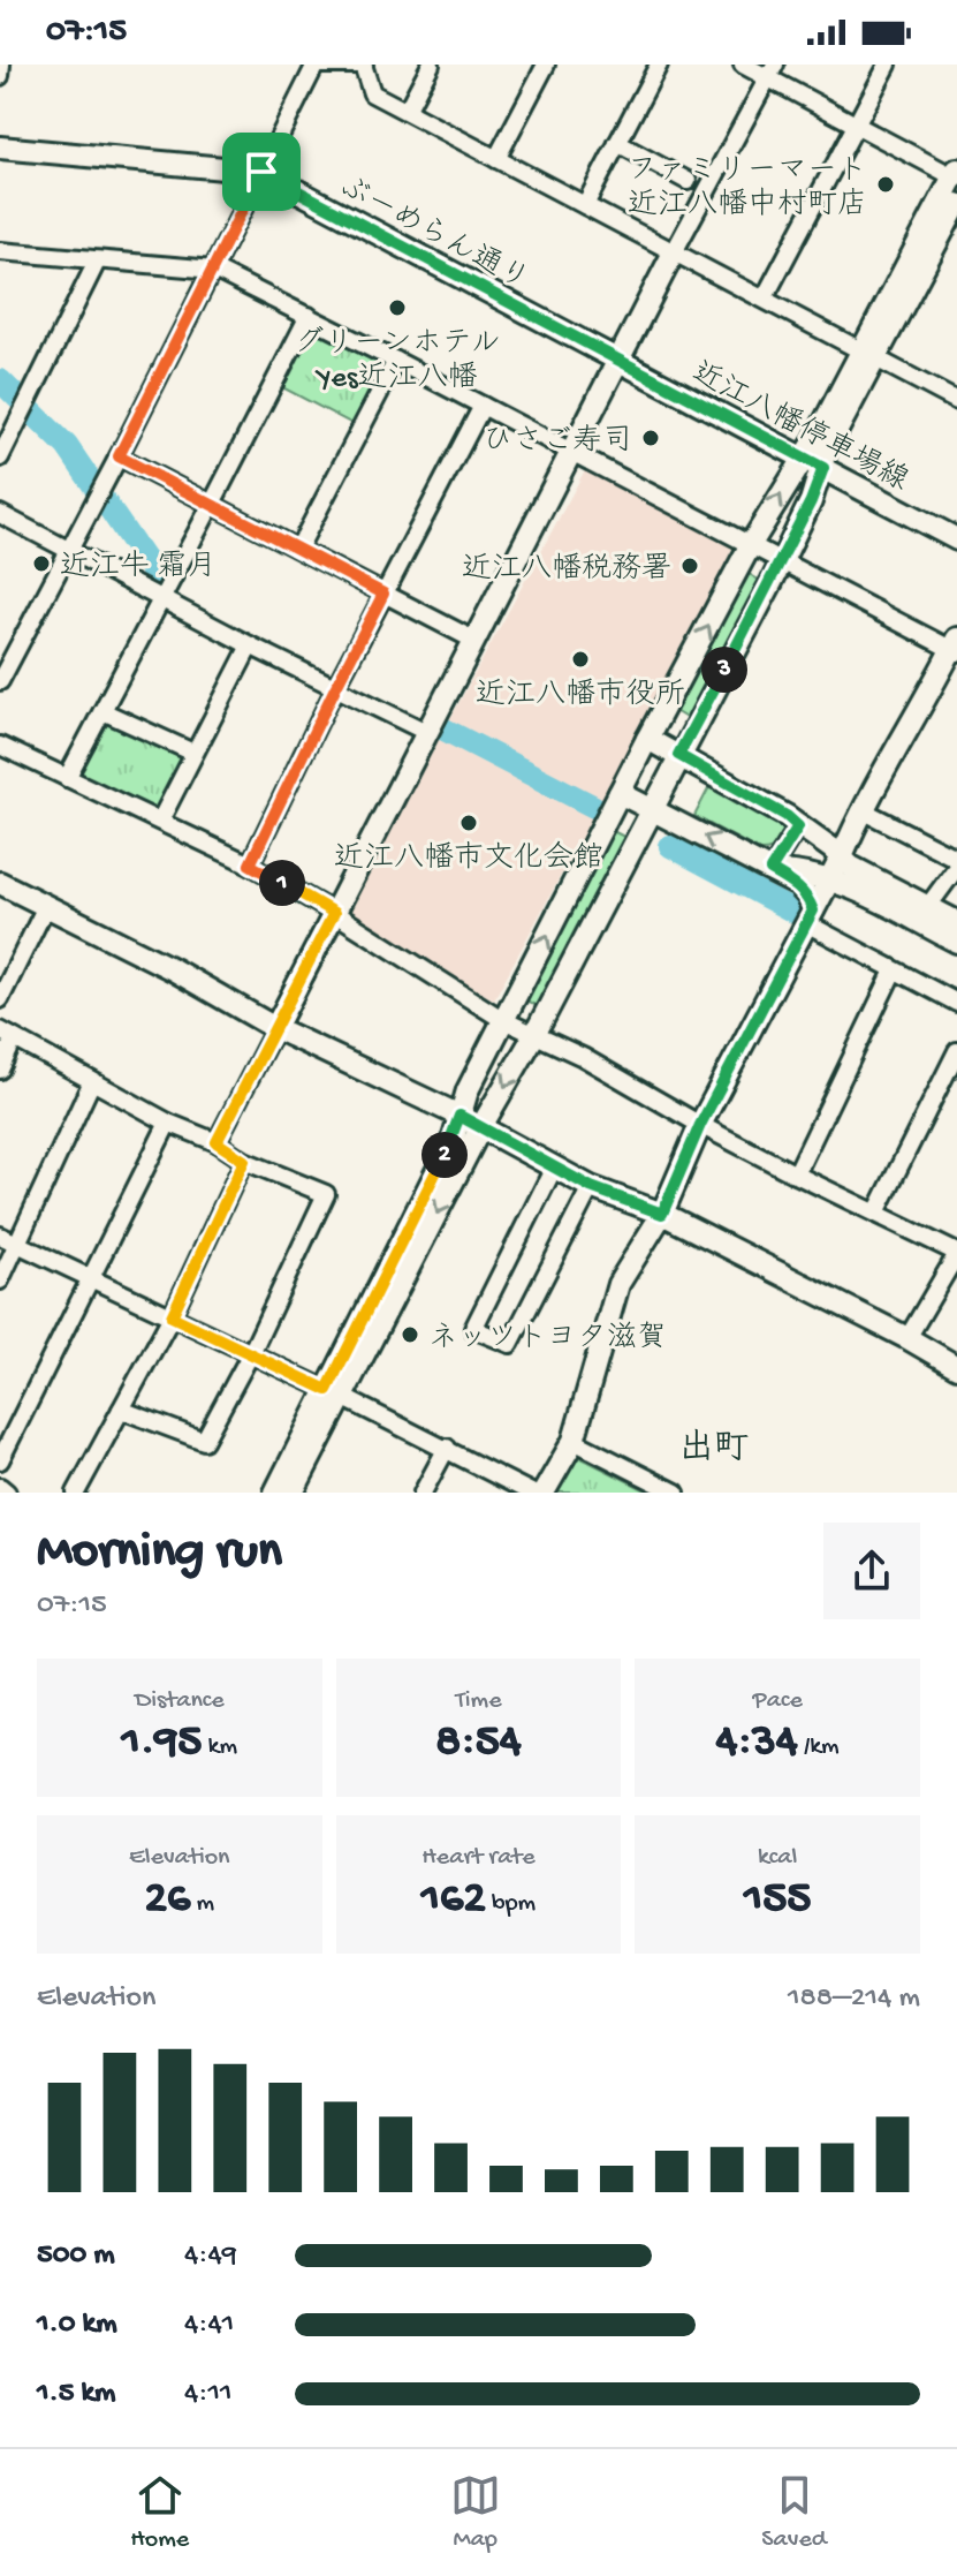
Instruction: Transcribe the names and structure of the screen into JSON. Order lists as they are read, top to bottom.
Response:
{
  "streets": {
    "street": ["ぶーめらん通り", "近江八幡停車場線"]
  },
  "crossings": [
    ["ぶーめらん通り", "近江八幡停車場線"]
  ],
  "districts": ["出町"],
  "places": [
    "ファミリーマート 近江八幡中村町店",
    "グリーンホテル Yes近江八幡",
    "ひさご寿司",
    "近江牛 霜月",
    "近江八幡税務署",
    "近江八幡市役所",
    "近江八幡市文化会館",
    "ネッツトヨタ滋賀"
  ],
  "page": {
    "status": "07:15",
    "pins": ["3", "1", "2"],
    "heading": ["Morning run", "07:15"],
    "stats": [
      ["Distance", "1.95 km"],
      ["Time", "8:54"],
      ["Pace", "4:34 /km"],
      ["Elevation", "26 m"],
      ["Heart rate", "162 bpm"],
      ["kcal", "155"]
    ],
    "chart": ["Elevation", "188–214 m"],
    "list": [
      {
        "name": "500 m",
        "note": "4:49"
      },
      {
        "name": "1.0 km",
        "note": "4:41"
      },
      {
        "name": "1.5 km",
        "note": "4:11"
      }
    ],
    "tabs": ["Home", "Map", "Saved"]
  }
}
